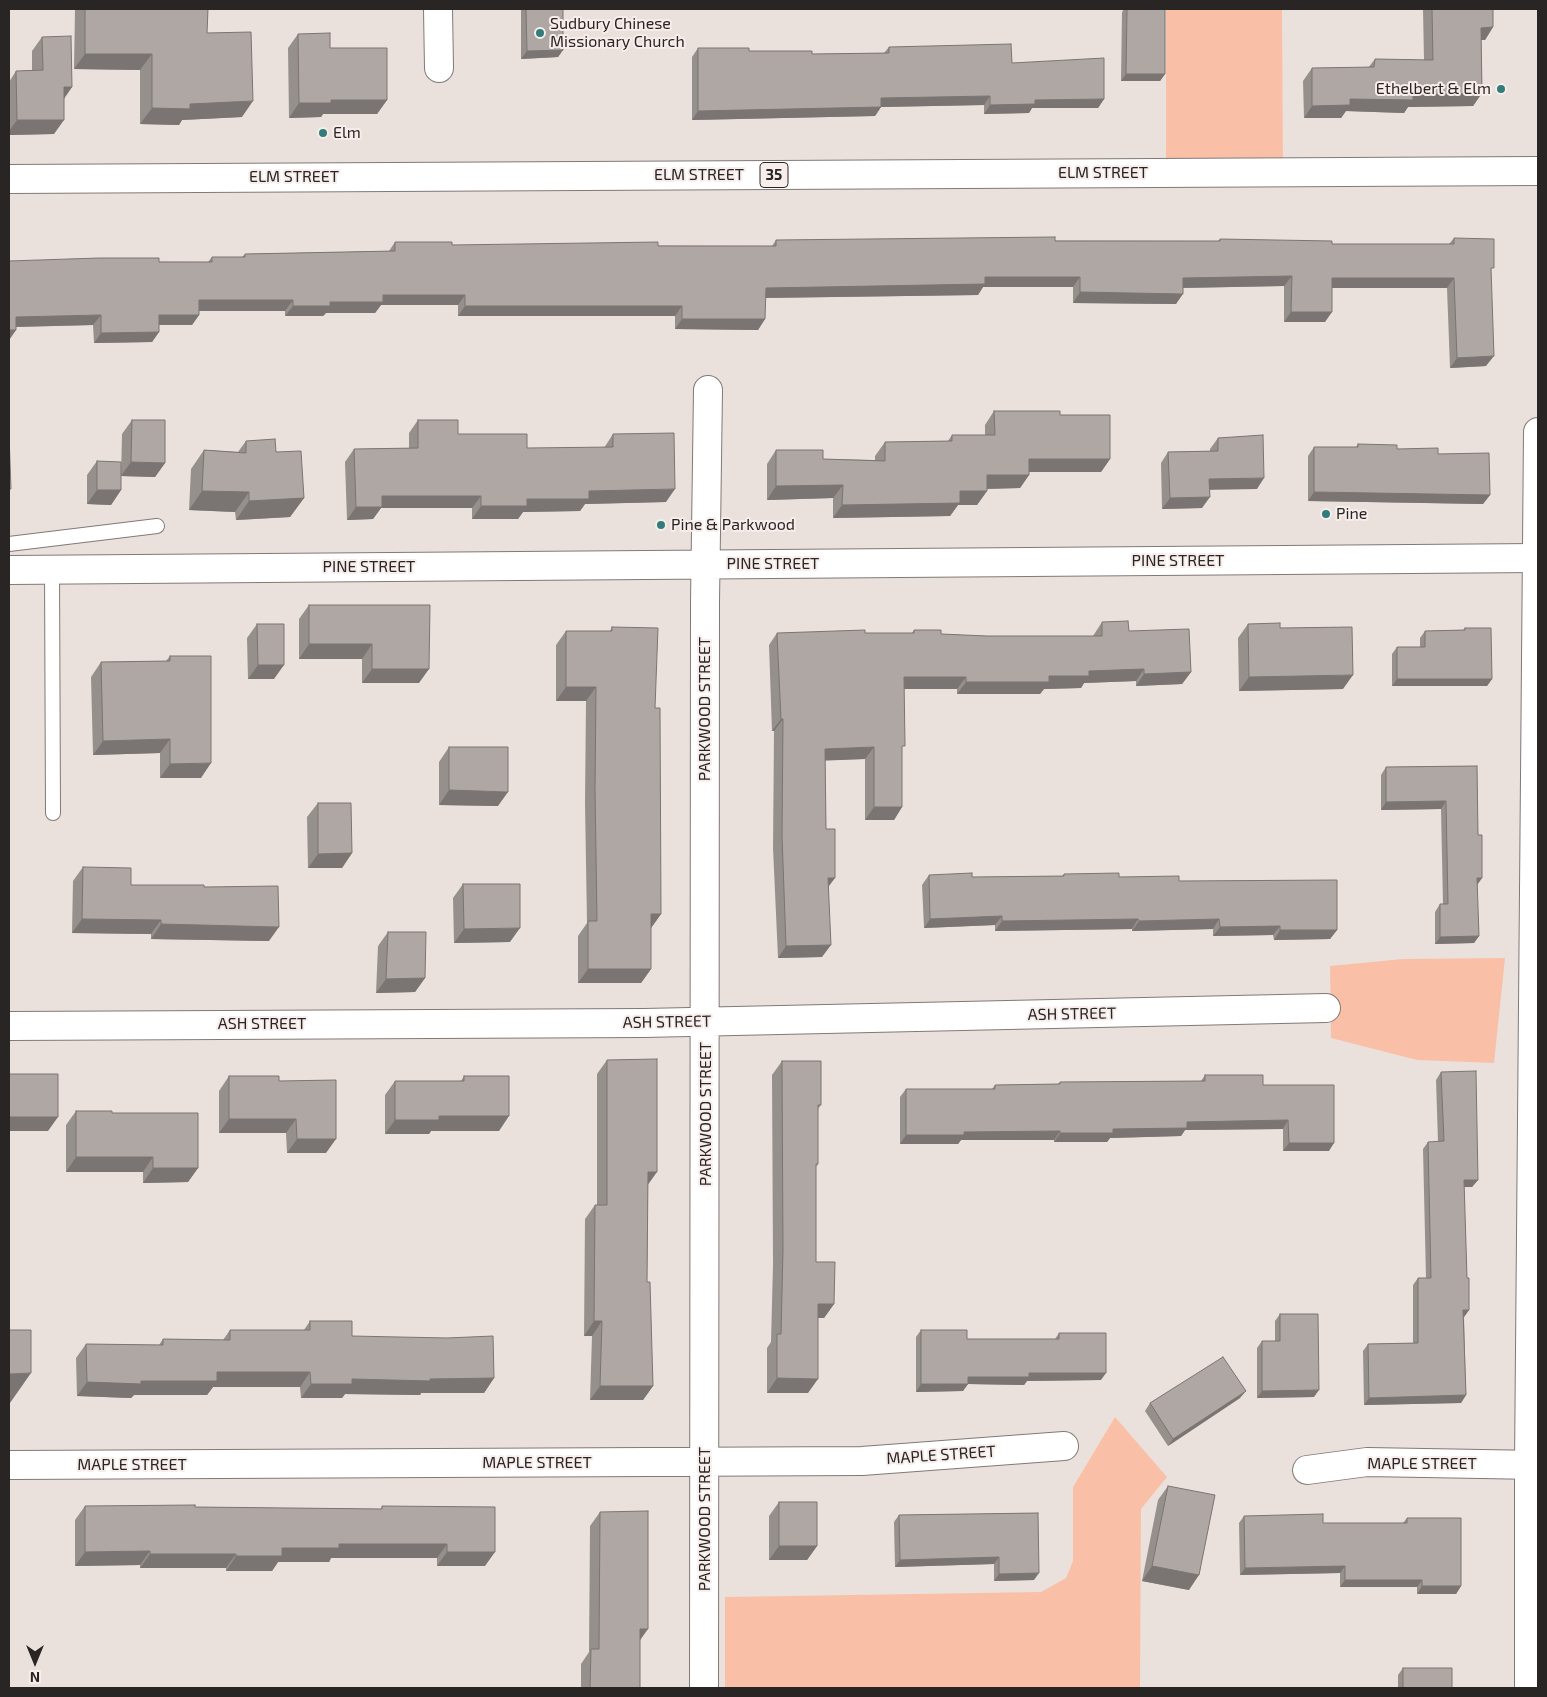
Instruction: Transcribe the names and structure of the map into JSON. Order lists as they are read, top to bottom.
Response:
{
  "streets": {
    "street": [
      "ELM STREET",
      "35",
      "PINE STREET",
      "PARKWOOD STREET",
      "ASH STREET",
      "MAPLE STREET"
    ]
  },
  "crossings": [
    ["PINE STREET", "PARKWOOD STREET"],
    ["PARKWOOD STREET", "ASH STREET"],
    ["PARKWOOD STREET", "MAPLE STREET"]
  ],
  "places": [
    "Sudbury Chinese Missionary Church",
    "Ethelbert & Elm",
    "Elm",
    "Pine",
    "Pine & Parkwood"
  ],
  "north": "bottom"
}
